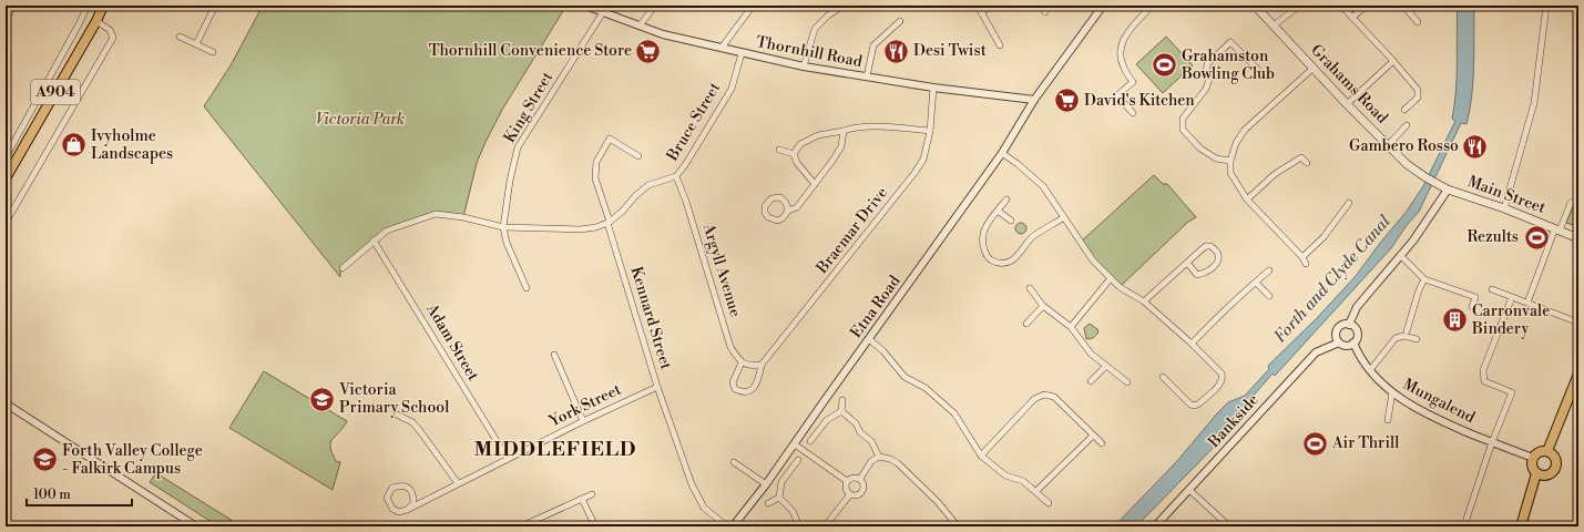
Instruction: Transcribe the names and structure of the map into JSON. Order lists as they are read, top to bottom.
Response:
{
  "streets": {
    "main road": ["Grahams Road", "A904", "Main Street"],
    "street": [
      "Thornhill Road",
      "King Street",
      "Bruce Street",
      "Braemar Drive",
      "Argyll Avenue",
      "Etna Road",
      "Kennard Street",
      "Adam Street",
      "Mungalend",
      "York Street",
      "Bankside"
    ]
  },
  "crossings": [
    ["Thornhill Road", "King Street"],
    ["Thornhill Road", "Bruce Street"],
    ["Thornhill Road", "Braemar Drive"],
    ["Thornhill Road", "Etna Road"],
    ["Grahams Road", "Main Street"],
    ["Bruce Street", "Argyll Avenue"],
    ["Bruce Street", "Kennard Street"],
    ["Kennard Street", "York Street"],
    ["Adam Street", "York Street"],
    ["Mungalend", "Bankside"]
  ],
  "districts": ["MIDDLEFIELD"],
  "water": ["Forth and Clyde Canal"],
  "parks": ["Victoria Park"],
  "places": {
    "supermarket": ["Thornhill Convenience Store", "David's Kitchen"],
    "restaurant": ["Desi Twist", "Gambero Rosso"],
    "sports": ["Grahamston Bowling Club", "Rezults", "Air Thrill"],
    "shop": ["Ivyholme Landscapes"],
    "building": ["Carronvale Bindery"],
    "school or university": ["Victoria Primary School", "Forth Valley College - Falkirk Campus"]
  },
  "scale_bar": "100 m"
}
